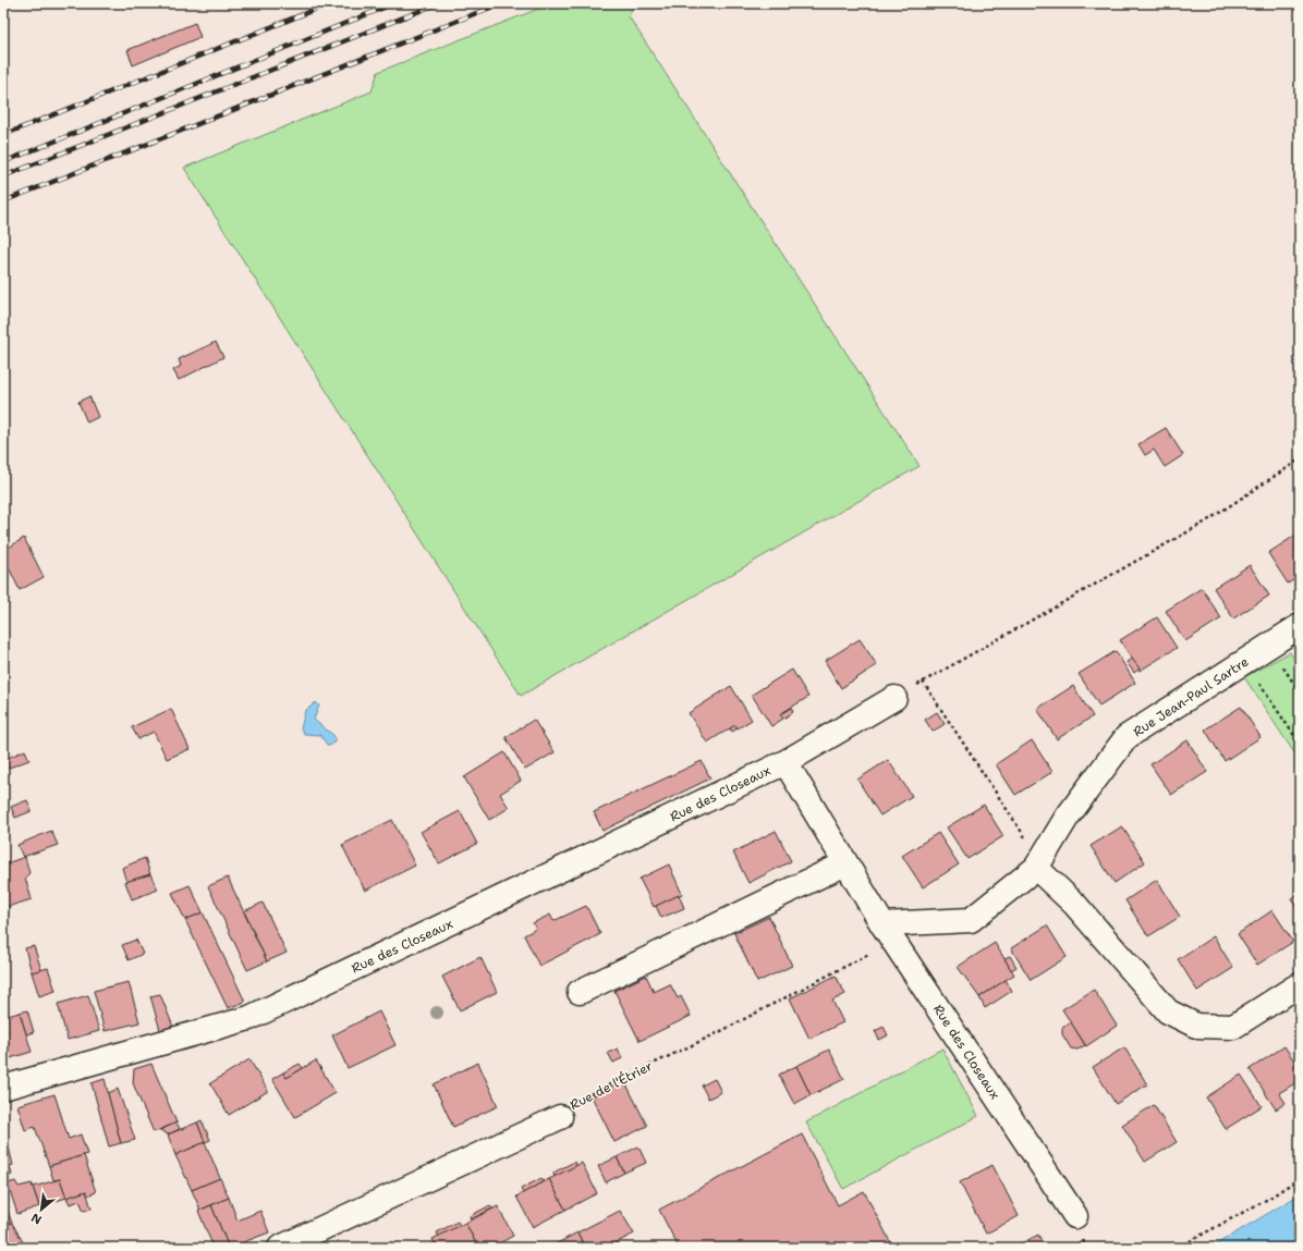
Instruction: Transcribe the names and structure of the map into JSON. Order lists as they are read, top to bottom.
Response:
{
  "streets": {
    "street": ["Rue Jean-Paul Sartre", "Rue des Closeaux", "Rue de l'Étrier"]
  },
  "crossings": [
    ["Rue Jean-Paul Sartre", "Rue des Closeaux"],
    ["Rue Jean-Paul Sartre", "Rue de l'Étrier"],
    ["Rue des Closeaux", "Rue de l'Étrier"]
  ],
  "north": "bottom left"
}
